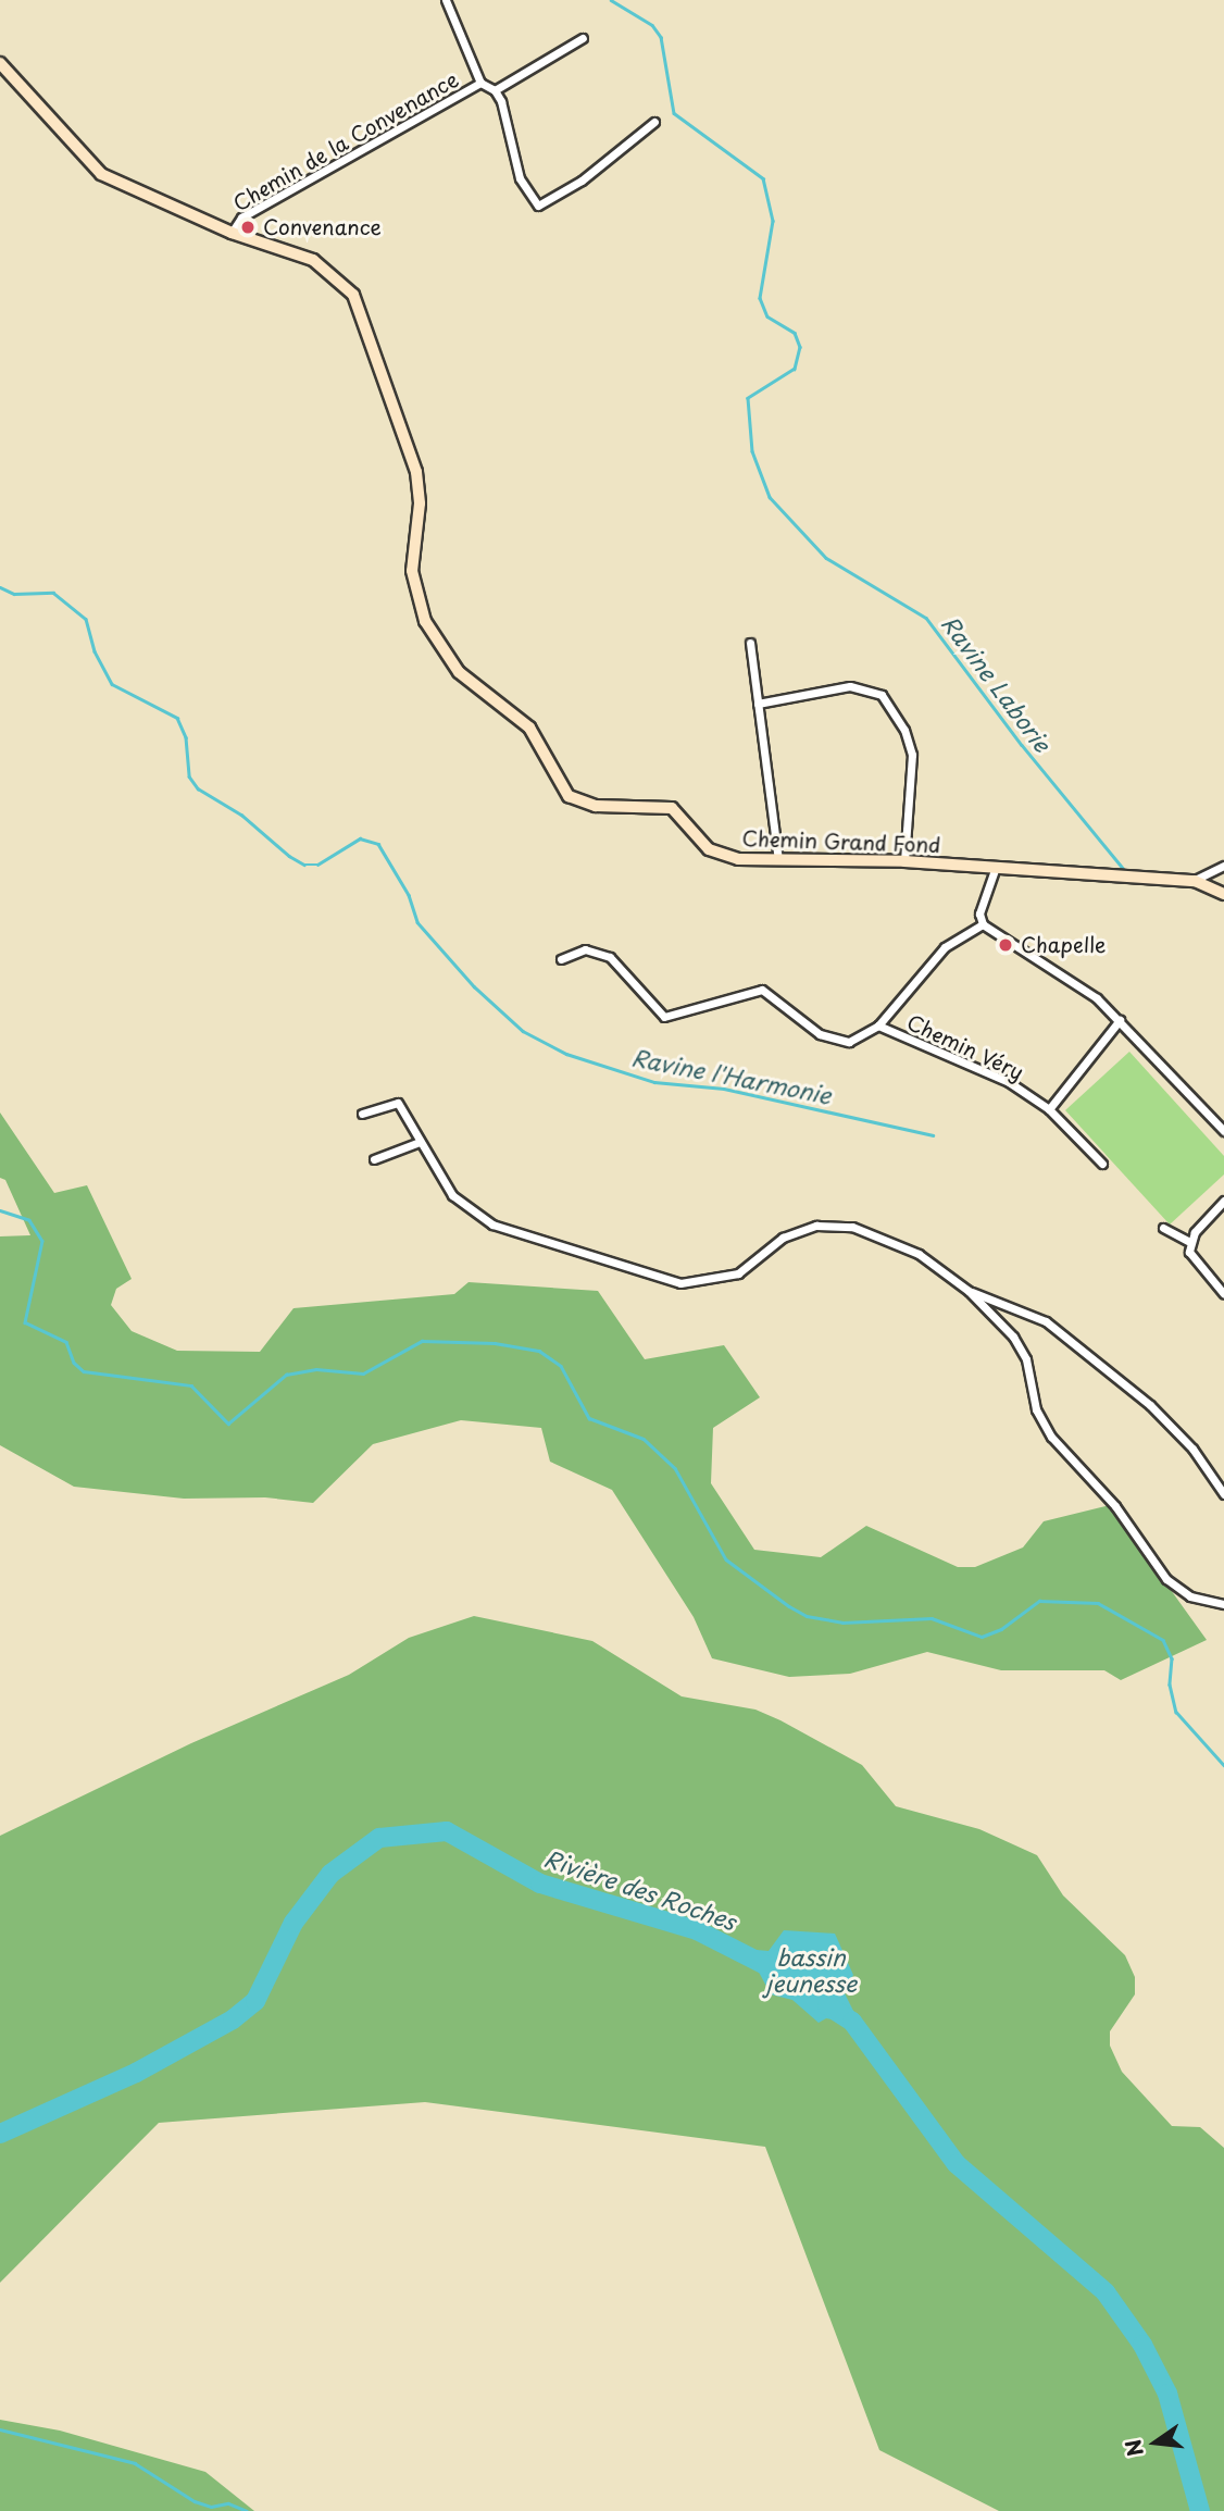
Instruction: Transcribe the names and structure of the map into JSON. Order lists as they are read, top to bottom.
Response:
{
  "streets": {
    "street": ["Chemin de la Convenance", "Chemin Grand Fond", "Chemin Véry"]
  },
  "crossings": [
    ["Chemin de la Convenance", "Chemin Grand Fond"]
  ],
  "water": [
    "Ravine Laborie",
    "Ravine l'Harmonie",
    "Rivière des Roches",
    "bassin jeunesse"
  ],
  "places": ["Convenance", "Chapelle"],
  "north": "left"
}
